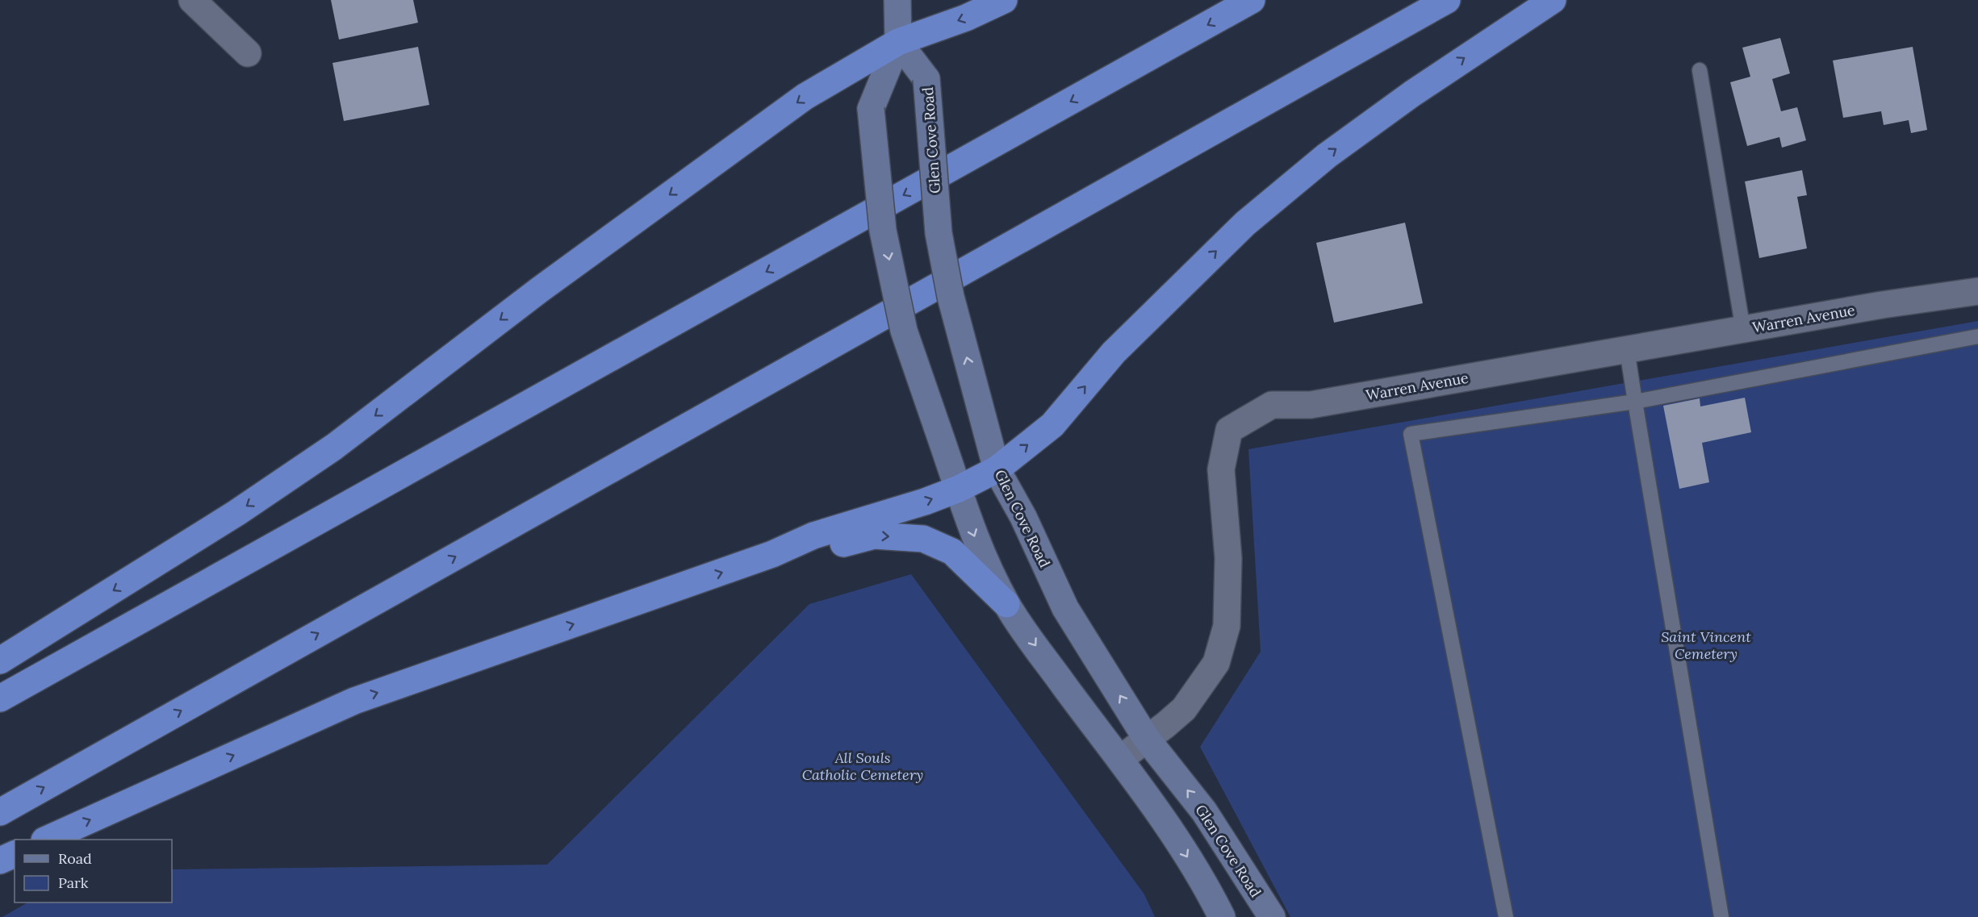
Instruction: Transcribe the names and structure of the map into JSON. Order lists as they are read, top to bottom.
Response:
{
  "streets": {
    "main road": ["Glen Cove Road"],
    "street": ["Warren Avenue"]
  },
  "crossings": [
    ["Glen Cove Road", "Warren Avenue"]
  ],
  "parks": ["Saint Vincent Cemetery", "All Souls Catholic Cemetery"],
  "legend": ["Road", "Park"]
}
